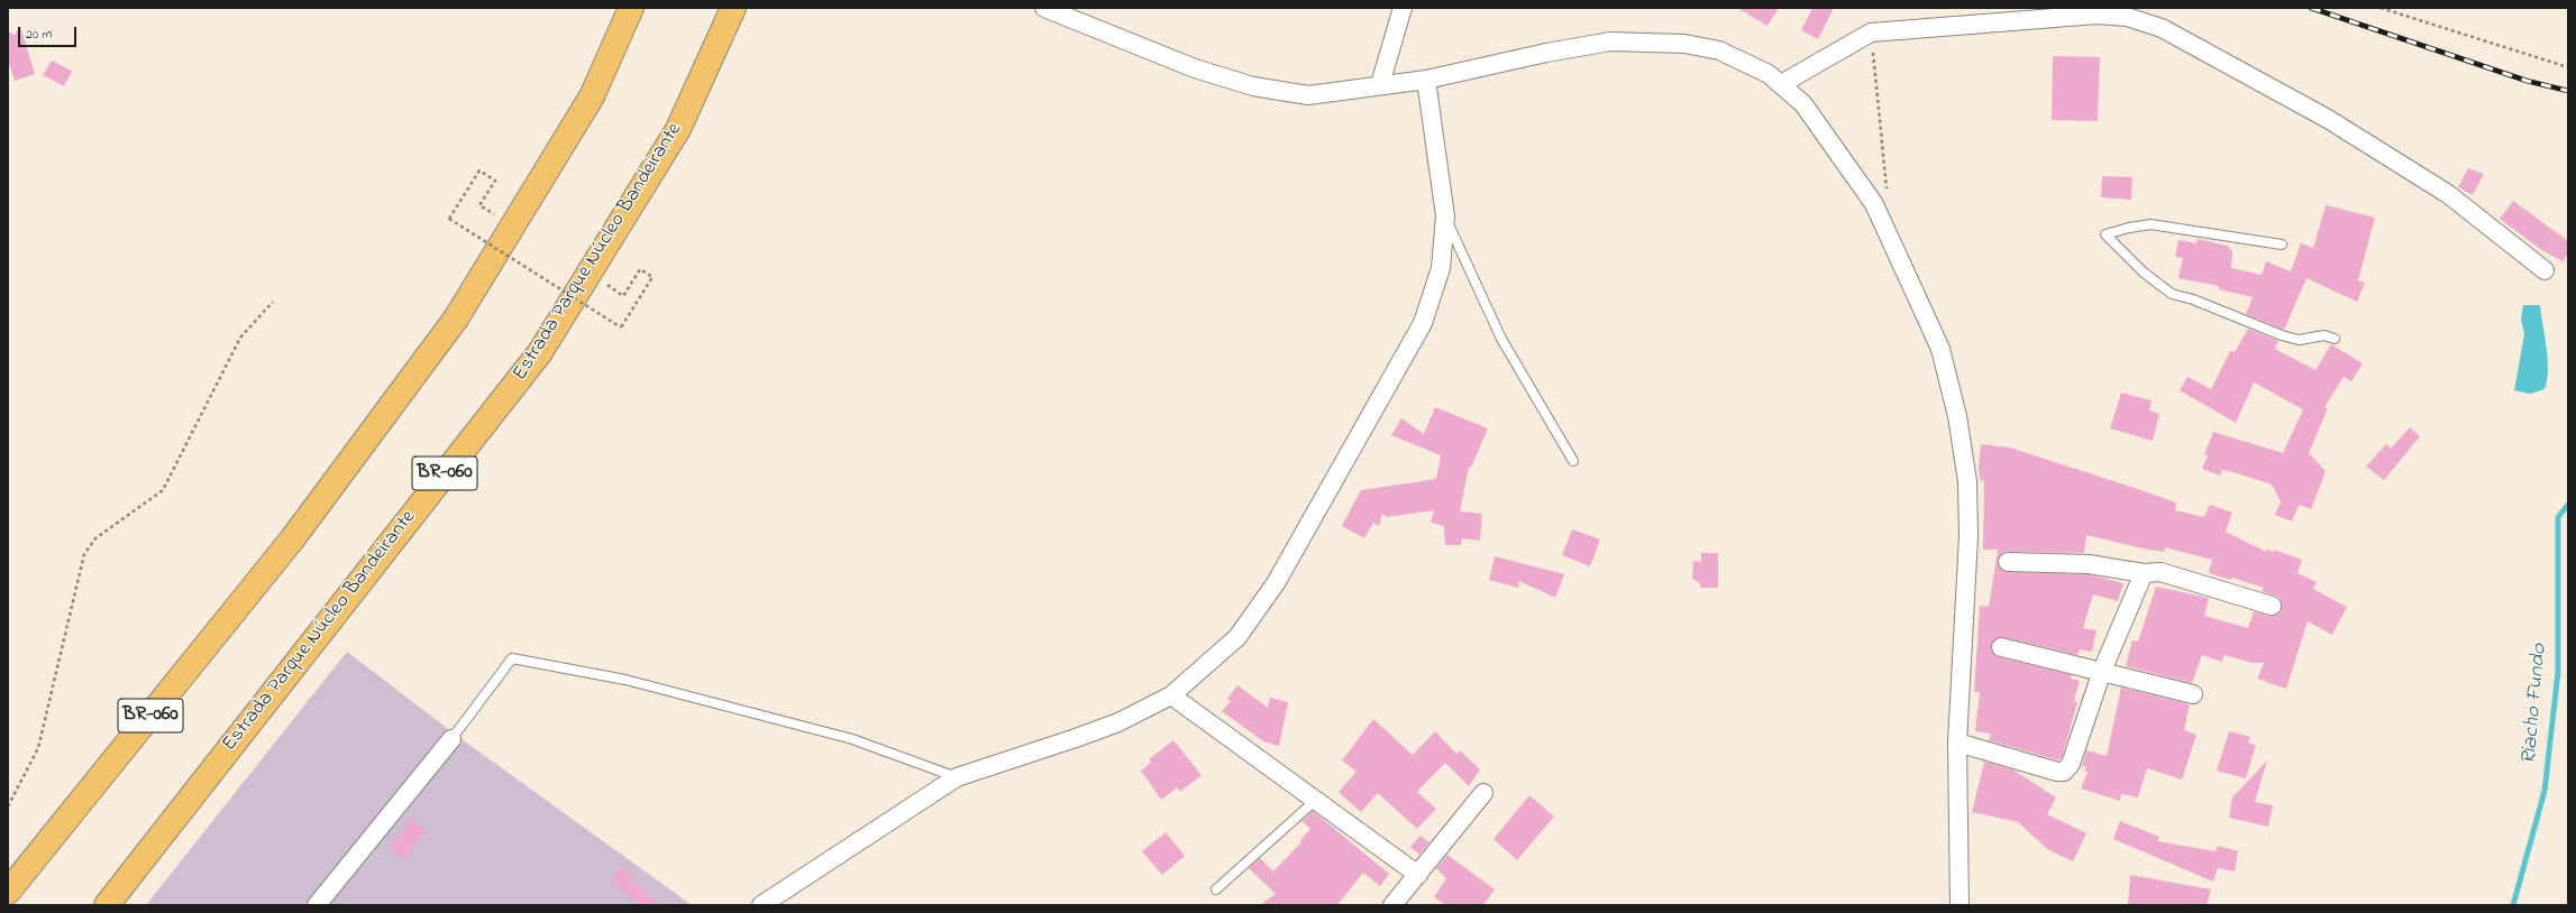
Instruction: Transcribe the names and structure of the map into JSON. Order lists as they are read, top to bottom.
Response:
{
  "streets": {
    "highway": ["Estrada Parque Núcleo Bandeirante", "BR-060"]
  },
  "water": ["Riacho Fundo"],
  "scale_bar": "20 m"
}
